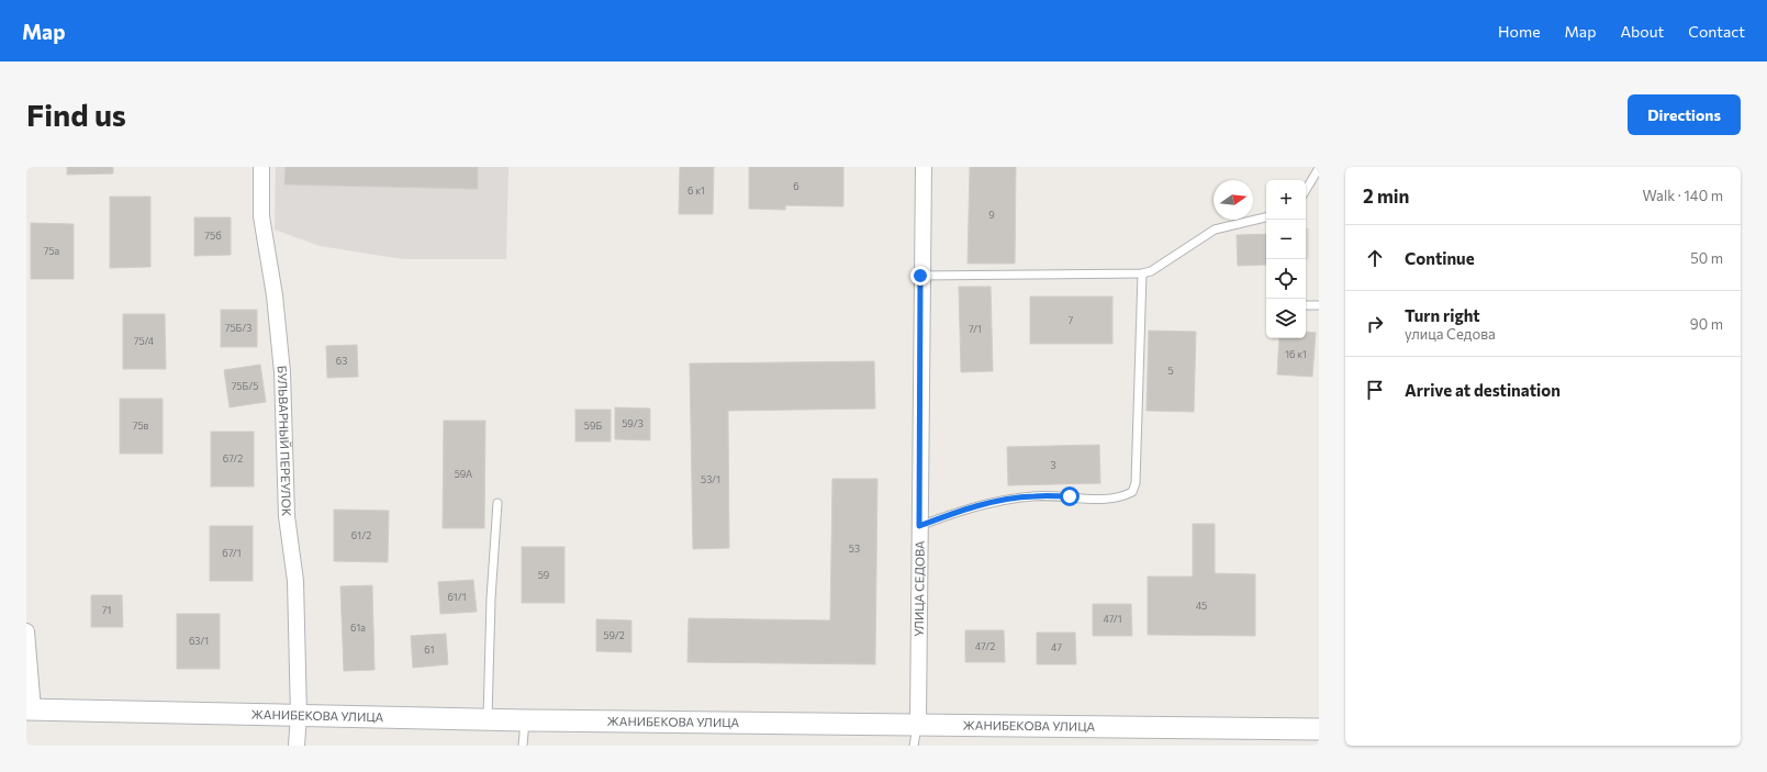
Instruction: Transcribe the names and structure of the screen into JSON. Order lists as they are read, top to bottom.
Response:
{
  "streets": {
    "street": ["БУЛЬВАРНЫЙ ПЕРЕУЛОК", "УЛИЦА СЕДОВА", "ЖАНИБЕКОВА УЛИЦА"]
  },
  "crossings": [
    ["БУЛЬВАРНЫЙ ПЕРЕУЛОК", "ЖАНИБЕКОВА УЛИЦА"],
    ["УЛИЦА СЕДОВА", "ЖАНИБЕКОВА УЛИЦА"]
  ],
  "house_numbers": [
    "6",
    "6 к1",
    "9",
    "75б",
    "75а",
    "7",
    "75Б/3",
    "7/1",
    "75/4",
    "16 к1",
    "63",
    "5",
    "75Б/5",
    "59/3",
    "75в",
    "59Б",
    "67/2",
    "3",
    "59А",
    "53/1",
    "61/2",
    "53",
    "67/1",
    "59",
    "61/1",
    "45",
    "71",
    "47/1",
    "61а",
    "59/2",
    "63/1",
    "47/2",
    "47",
    "61"
  ],
  "north": "right",
  "page": {
    "header": "Map",
    "nav": [
      "Home",
      "Map",
      "About",
      "Contact"
    ],
    "buttons": "Directions",
    "title": "Find us",
    "heading": ["2 min", "Walk · 140 m"],
    "map_buttons": ["+", "−"],
    "list": [
      ["Continue", "50 m"],
      ["Turn right", "улица Седова", "90 m"],
      "Arrive at destination"
    ]
  }
}
